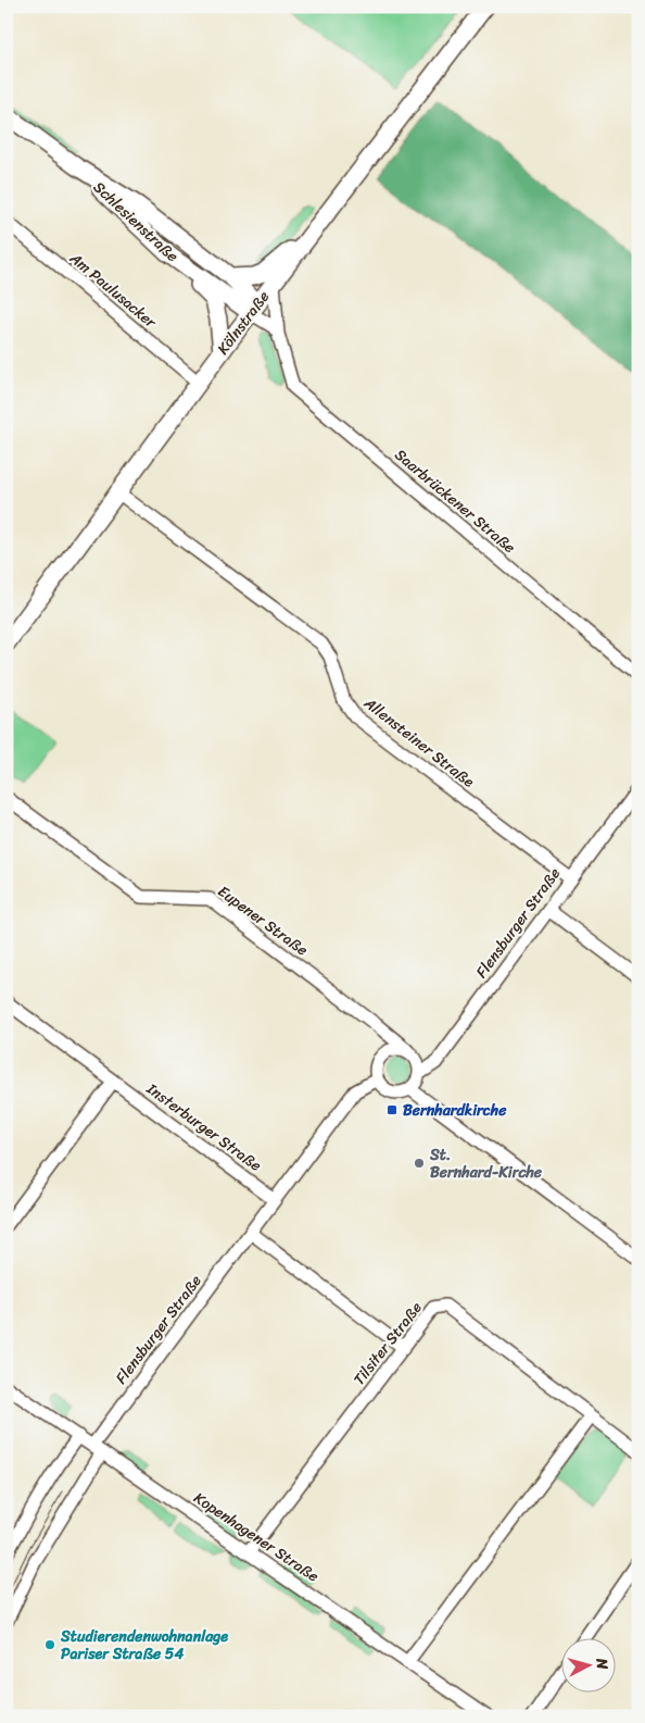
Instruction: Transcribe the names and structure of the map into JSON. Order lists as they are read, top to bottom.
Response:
{
  "streets": {
    "main road": ["Schlesienstraße", "Kölnstraße"],
    "street": [
      "Am Paulusacker",
      "Saarbrückener Straße",
      "Allensteiner Straße",
      "Eupener Straße",
      "Flensburger Straße",
      "Insterburger Straße",
      "Tilsiter Straße",
      "Kopenhagener Straße"
    ]
  },
  "crossings": [
    ["Schlesienstraße", "Kölnstraße"],
    ["Am Paulusacker", "Kölnstraße"],
    ["Kölnstraße", "Saarbrückener Straße"],
    ["Kölnstraße", "Allensteiner Straße"],
    ["Allensteiner Straße", "Flensburger Straße"],
    ["Eupener Straße", "Flensburger Straße"],
    ["Flensburger Straße", "Insterburger Straße"],
    ["Flensburger Straße", "Kopenhagener Straße"],
    ["Tilsiter Straße", "Kopenhagener Straße"]
  ],
  "places": {
    "transit": ["Bernhardkirche"],
    "other": ["St. Bernhard-Kirche", "Studierendenwohnanlage Pariser Straße 54"]
  },
  "north": "right"
}
